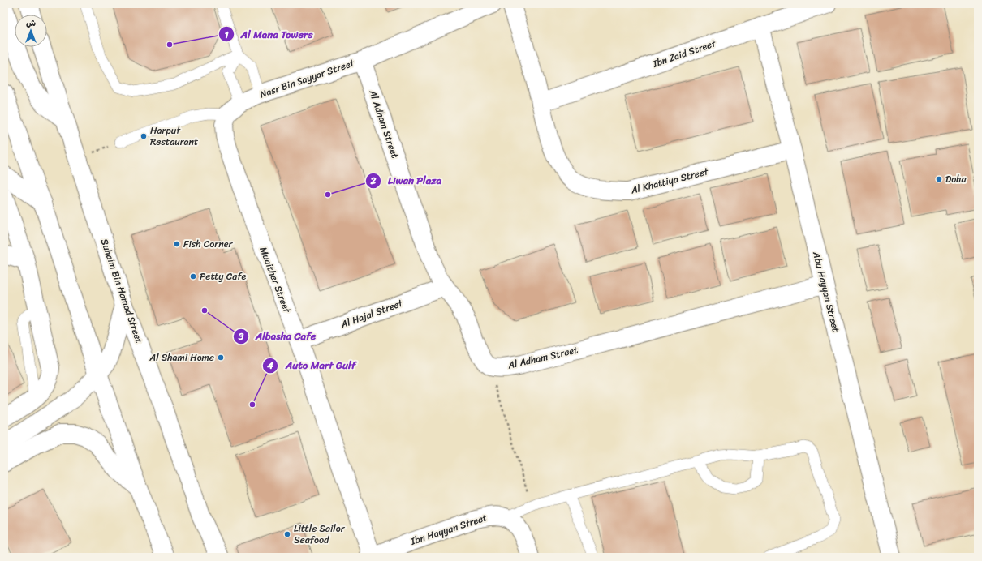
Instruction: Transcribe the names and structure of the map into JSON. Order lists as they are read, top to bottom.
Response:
{
  "streets": {
    "main road": [
      "Ibn Zaid Street",
      "Nasr Bin Sayyar Street",
      "Al Adham Street",
      "Al Khattiya Street",
      "Muaither Street",
      "Suhaim Bin Hamad Street",
      "Abu Hayyan Street",
      "Al Hajal Street",
      "Ibn Hayyan Street"
    ]
  },
  "crossings": [
    ["Ibn Zaid Street", "Al Khattiya Street"],
    ["Ibn Zaid Street", "Abu Hayyan Street"],
    ["Nasr Bin Sayyar Street", "Al Adham Street"],
    ["Nasr Bin Sayyar Street", "Muaither Street"],
    ["Al Adham Street", "Abu Hayyan Street"],
    ["Al Adham Street", "Al Hajal Street"],
    ["Al Khattiya Street", "Abu Hayyan Street"],
    ["Muaither Street", "Al Hajal Street"],
    ["Muaither Street", "Ibn Hayyan Street"]
  ],
  "places": [
    "Al Mana Towers",
    "Harput Restaurant",
    "Doha",
    "Liwan Plaza",
    "Fish Corner",
    "Petty Cafe",
    "Albasha Cafe",
    "Al Shami Home",
    "Auto Mart Gulf",
    "Little Sailor Seafood"
  ],
  "north": "top"
}
